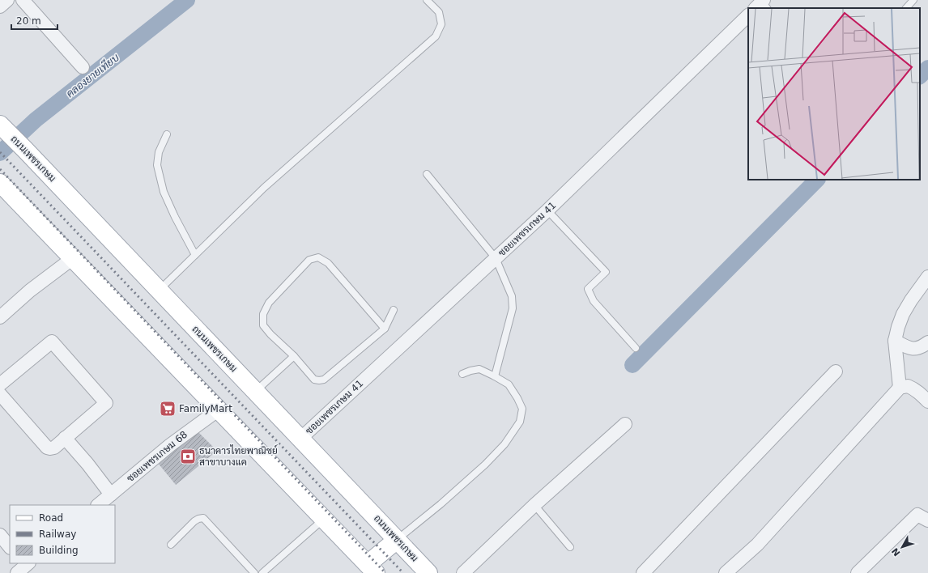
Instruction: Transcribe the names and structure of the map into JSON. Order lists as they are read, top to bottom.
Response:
{
  "streets": {
    "main road": ["ถนนเพชรเกษม"],
    "street": ["ซอยเพชรเกษม 41", "ซอยเพชรเกษม 68"]
  },
  "crossings": [
    ["ถนนเพชรเกษม", "ซอยเพชรเกษม 41"]
  ],
  "water": ["คลองยายเทียบ"],
  "places": {
    "supermarket": ["FamilyMart"],
    "bank": ["ธนาคารไทยพาณิชย์ สาขาบางแค"]
  },
  "legend": ["Road", "Railway", "Building"],
  "scale_bar": "20 m",
  "north": "bottom left"
}
